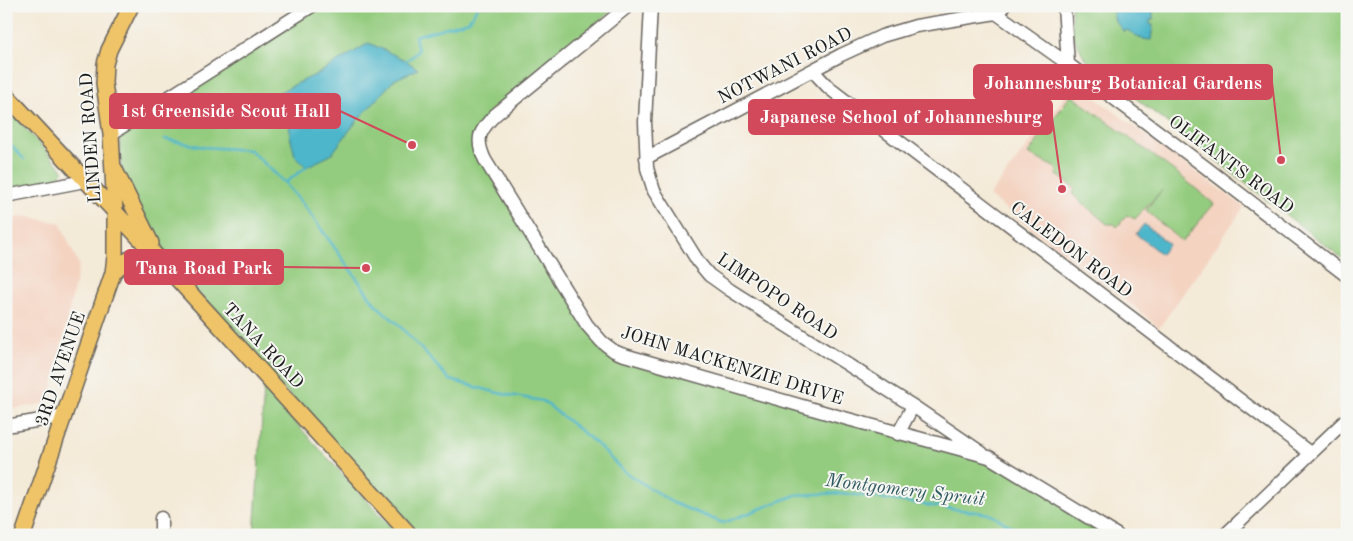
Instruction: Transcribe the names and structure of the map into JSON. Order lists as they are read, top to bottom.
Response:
{
  "streets": {
    "main road": ["LINDEN ROAD", "TANA ROAD", "3RD AVENUE"],
    "street": [
      "NOTWANI ROAD",
      "OLIFANTS ROAD",
      "CALEDON ROAD",
      "LIMPOPO ROAD",
      "JOHN MACKENZIE DRIVE"
    ]
  },
  "crossings": [
    ["NOTWANI ROAD", "OLIFANTS ROAD"],
    ["NOTWANI ROAD", "CALEDON ROAD"],
    ["NOTWANI ROAD", "LIMPOPO ROAD"],
    ["LINDEN ROAD", "TANA ROAD"],
    ["LINDEN ROAD", "3RD AVENUE"],
    ["LIMPOPO ROAD", "JOHN MACKENZIE DRIVE"],
    ["TANA ROAD", "3RD AVENUE"]
  ],
  "water": ["Montgomery Spruit"],
  "places": [
    "1st Greenside Scout Hall",
    "Johannesburg Botanical Gardens",
    "Japanese School of Johannesburg",
    "Tana Road Park"
  ]
}
